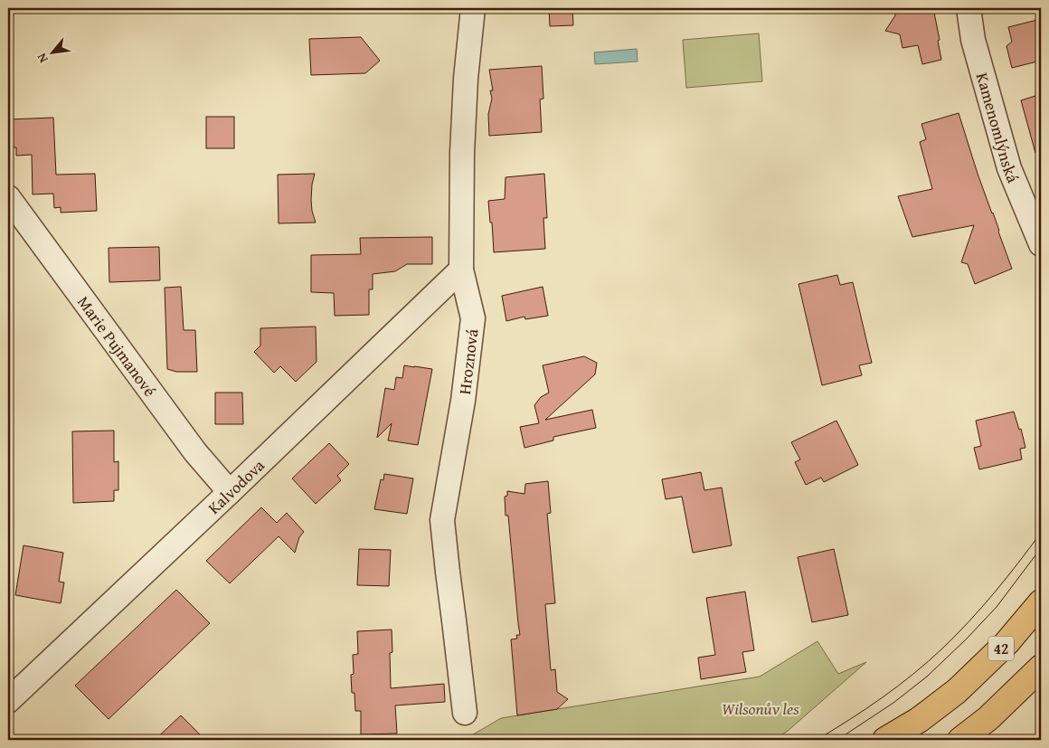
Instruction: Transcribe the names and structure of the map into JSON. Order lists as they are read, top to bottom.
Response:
{
  "streets": {
    "highway": ["42"],
    "street": [
      "Kamenomlýnská",
      "Marie Pujmanové",
      "Hroznová",
      "Kalvodova"
    ]
  },
  "crossings": [
    ["Marie Pujmanové", "Kalvodova"],
    ["Hroznová", "Kalvodova"]
  ],
  "parks": ["Wilsonův les"],
  "north": "bottom left"
}
